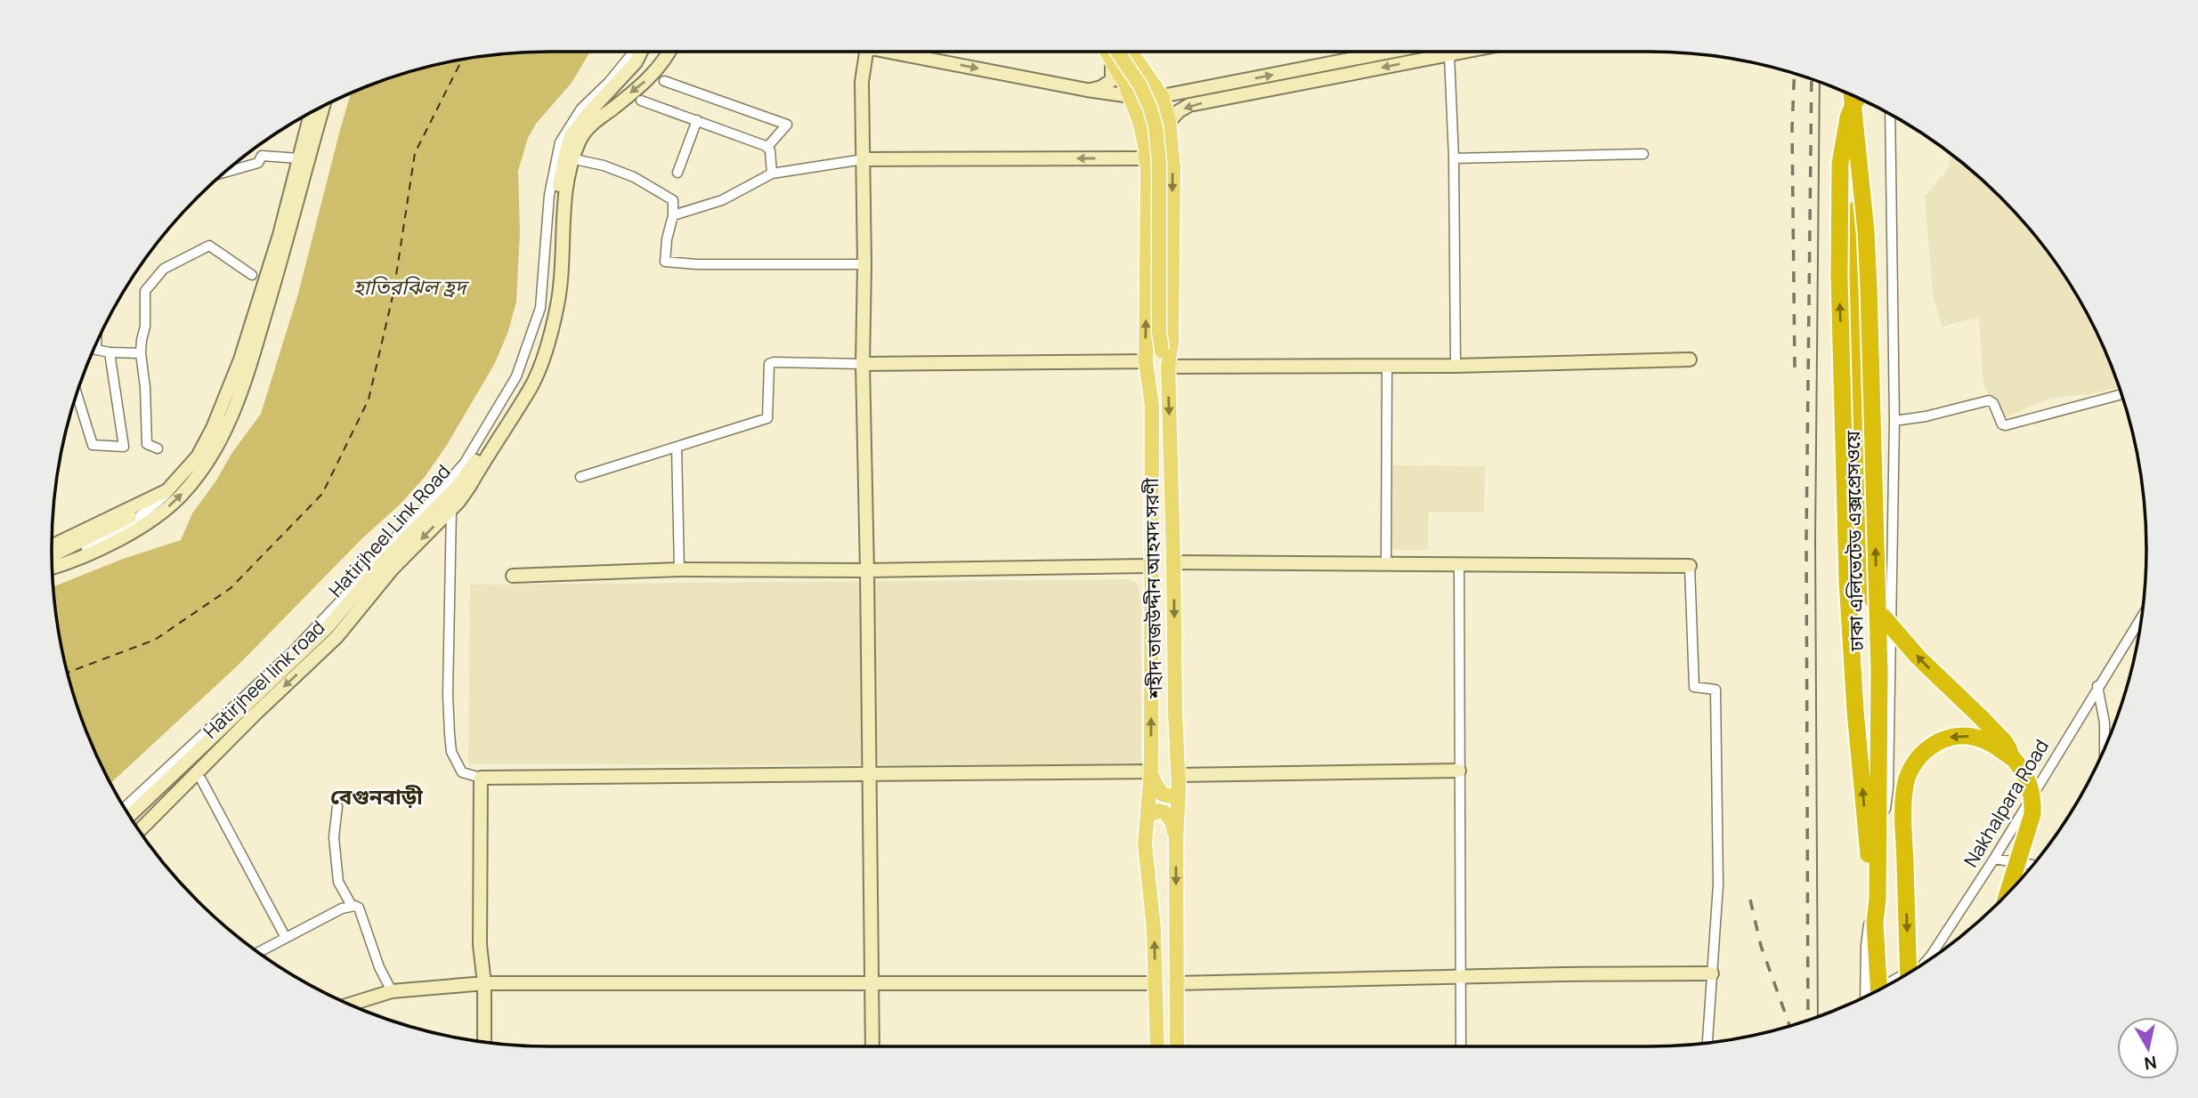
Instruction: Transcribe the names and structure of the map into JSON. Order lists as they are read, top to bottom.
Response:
{
  "streets": {
    "highway": ["ঢাকা এলিভেটেড এক্সপ্রেসওয়ে"],
    "main road": ["শহীদ তাজউদ্দীন আহমদ সরণী"],
    "street": ["Hatirjheel Link Road", "Hatirjheel link road", "Nakhalpara Road"]
  },
  "crossings": [
    ["Hatirjheel Link Road", "Hatirjheel link road"]
  ],
  "districts": ["বেগুনবাড়ী"],
  "water": ["হাতিরঝিল হ্রদ"],
  "north": "bottom"
}
